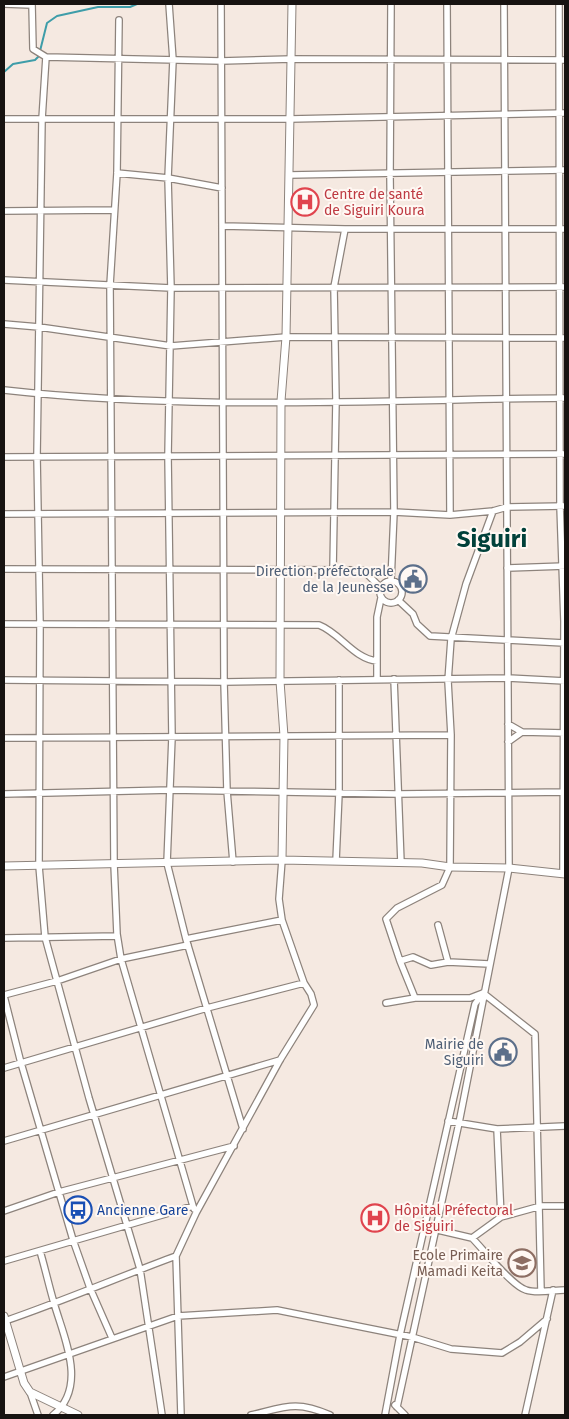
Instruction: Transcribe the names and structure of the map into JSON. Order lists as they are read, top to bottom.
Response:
{
  "districts": ["Siguiri"],
  "places": {
    "hospital": ["Centre de santé de Siguiri Koura", "Hôpital Préfectoral de Siguiri"],
    "public building": ["Direction préfectorale de la Jeunesse", "Mairie de Siguiri"],
    "bus stop": ["Ancienne Gare"],
    "school or university": ["Ecole Primaire Mamadi Keita"]
  }
}
